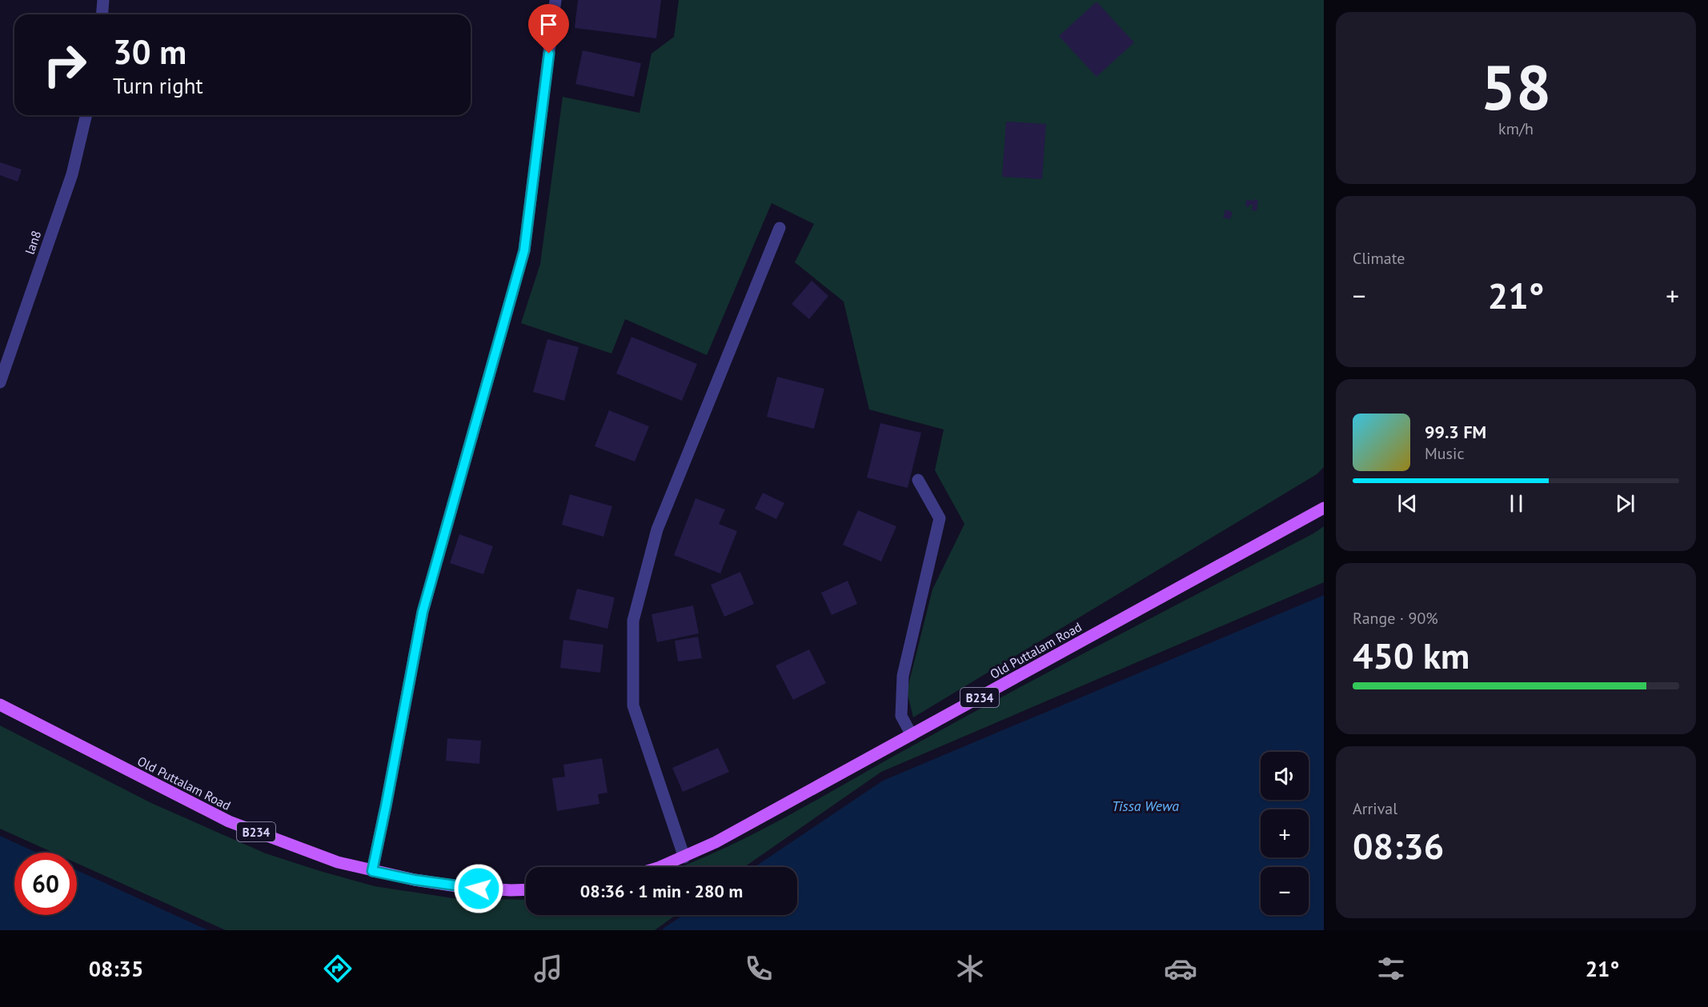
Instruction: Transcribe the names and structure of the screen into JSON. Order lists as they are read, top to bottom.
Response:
{
  "streets": {
    "main road": ["Old Puttalam Road", "B234"],
    "street": ["lan8"]
  },
  "water": ["Tissa Wewa"],
  "page": {
    "tile": [
      ["58", "km/h"],
      "Climate",
      ["Range · 90%", "450 km"],
      ["Arrival", "08:36"]
    ],
    "turn": ["30 m", "Turn right"],
    "heat": ["−", "21°", "+"],
    "song": ["99.3 FM", "Music"],
    "map_buttons": ["+", "−"],
    "limit": "60",
    "trip": "08:36 · 1 min · 280 m",
    "tabs": ["08:35", "21°"]
  }
}
